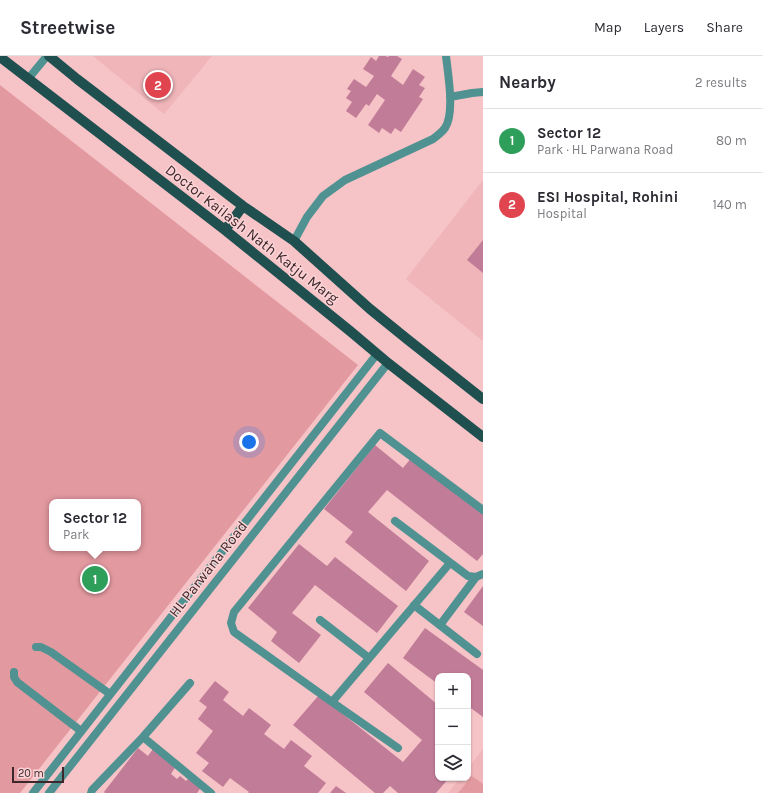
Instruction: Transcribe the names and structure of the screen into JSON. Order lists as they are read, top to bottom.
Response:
{
  "streets": {
    "main road": ["Doctor Kailash Nath Katju Marg"],
    "street": ["HL Parwana Road"]
  },
  "crossings": [
    ["Doctor Kailash Nath Katju Marg", "HL Parwana Road"]
  ],
  "scale_bar": "20 m",
  "page": {
    "header": "Streetwise",
    "nav": ["Map", "Layers", "Share"],
    "heading": ["Nearby", "2 results"],
    "pins": ["2", "1"],
    "list": [
      {
        "mark": "1",
        "name": "Sector 12",
        "note": "Park · HL Parwana Road",
        "value": "80 m"
      },
      {
        "mark": "2",
        "name": "ESI Hospital, Rohini",
        "note": "Hospital",
        "value": "140 m"
      }
    ],
    "popup": ["Sector 12", "Park"],
    "map_buttons": ["+", "−"],
    "scale": "20 m"
  }
}
